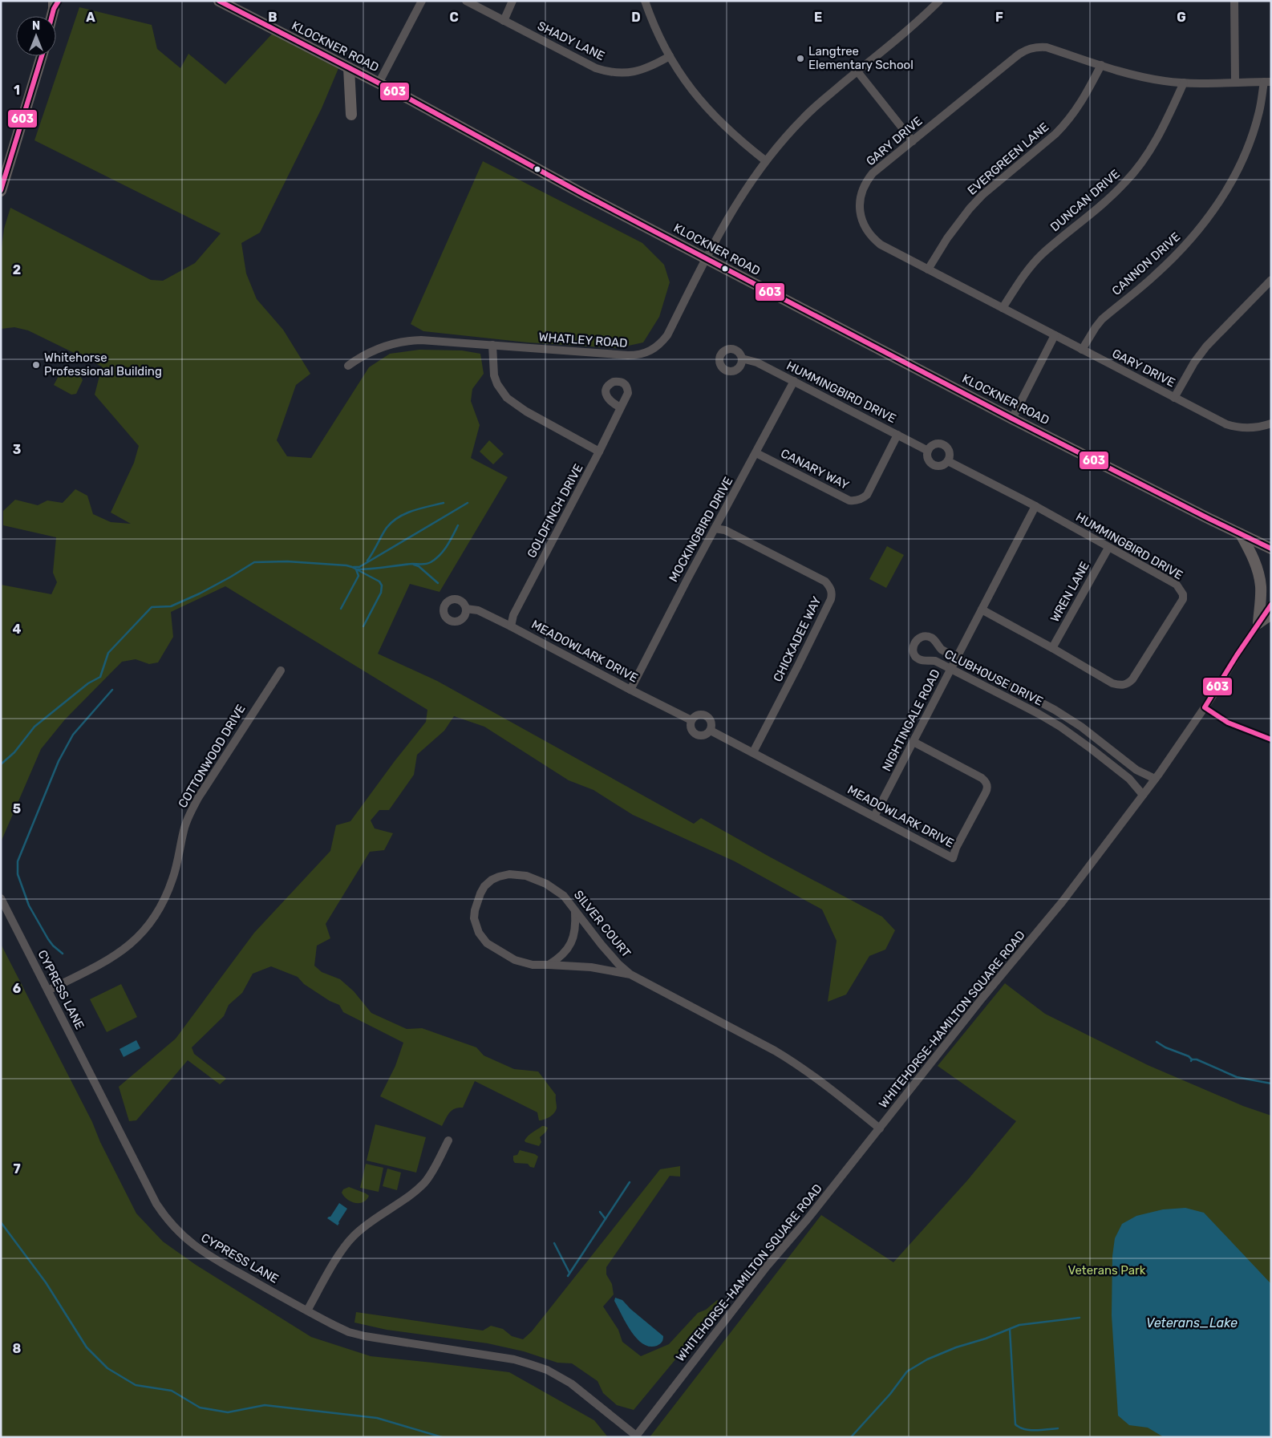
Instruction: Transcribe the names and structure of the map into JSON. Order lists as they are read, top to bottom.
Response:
{
  "streets": {
    "main road": ["KLOCKNER ROAD"],
    "street": [
      "SHADY LANE",
      "GARY DRIVE",
      "EVERGREEN LANE",
      "DUNCAN DRIVE",
      "CANNON DRIVE",
      "WHATLEY ROAD",
      "HUMMINGBIRD DRIVE",
      "CANARY WAY",
      "GOLDFINCH DRIVE",
      "MOCKINGBIRD DRIVE",
      "WREN LANE",
      "CHICKADEE WAY",
      "MEADOWLARK DRIVE",
      "CLUBHOUSE DRIVE",
      "NIGHTINGALE ROAD",
      "COTTONWOOD DRIVE",
      "SILVER COURT",
      "CYPRESS LANE",
      "WHITEHORSE-HAMILTON SQUARE ROAD"
    ]
  },
  "crossings": [
    ["KLOCKNER ROAD", "WHATLEY ROAD"],
    ["GARY DRIVE", "EVERGREEN LANE"],
    ["GARY DRIVE", "DUNCAN DRIVE"],
    ["GARY DRIVE", "CANNON DRIVE"],
    ["HUMMINGBIRD DRIVE", "CANARY WAY"],
    ["HUMMINGBIRD DRIVE", "MOCKINGBIRD DRIVE"],
    ["HUMMINGBIRD DRIVE", "WREN LANE"],
    ["HUMMINGBIRD DRIVE", "NIGHTINGALE ROAD"],
    ["CANARY WAY", "MOCKINGBIRD DRIVE"],
    ["GOLDFINCH DRIVE", "MEADOWLARK DRIVE"],
    ["MOCKINGBIRD DRIVE", "CHICKADEE WAY"],
    ["MOCKINGBIRD DRIVE", "MEADOWLARK DRIVE"],
    ["CHICKADEE WAY", "MEADOWLARK DRIVE"],
    ["MEADOWLARK DRIVE", "NIGHTINGALE ROAD"],
    ["CLUBHOUSE DRIVE", "NIGHTINGALE ROAD"],
    ["CLUBHOUSE DRIVE", "WHITEHORSE-HAMILTON SQUARE ROAD"],
    ["COTTONWOOD DRIVE", "CYPRESS LANE"],
    ["SILVER COURT", "WHITEHORSE-HAMILTON SQUARE ROAD"],
    ["CYPRESS LANE", "WHITEHORSE-HAMILTON SQUARE ROAD"]
  ],
  "water": ["Veterans_Lake"],
  "parks": ["Veterans Park"],
  "places": ["Langtree Elementary School", "Whitehorse Professional Building"],
  "lines": ["transit line 603"],
  "north": "top",
  "grid": {
    "columns": [
      "A",
      "B",
      "C",
      "D",
      "E",
      "F",
      "G"
    ],
    "rows": [
      "1",
      "2",
      "3",
      "4",
      "5",
      "6",
      "7",
      "8"
    ]
  }
}
